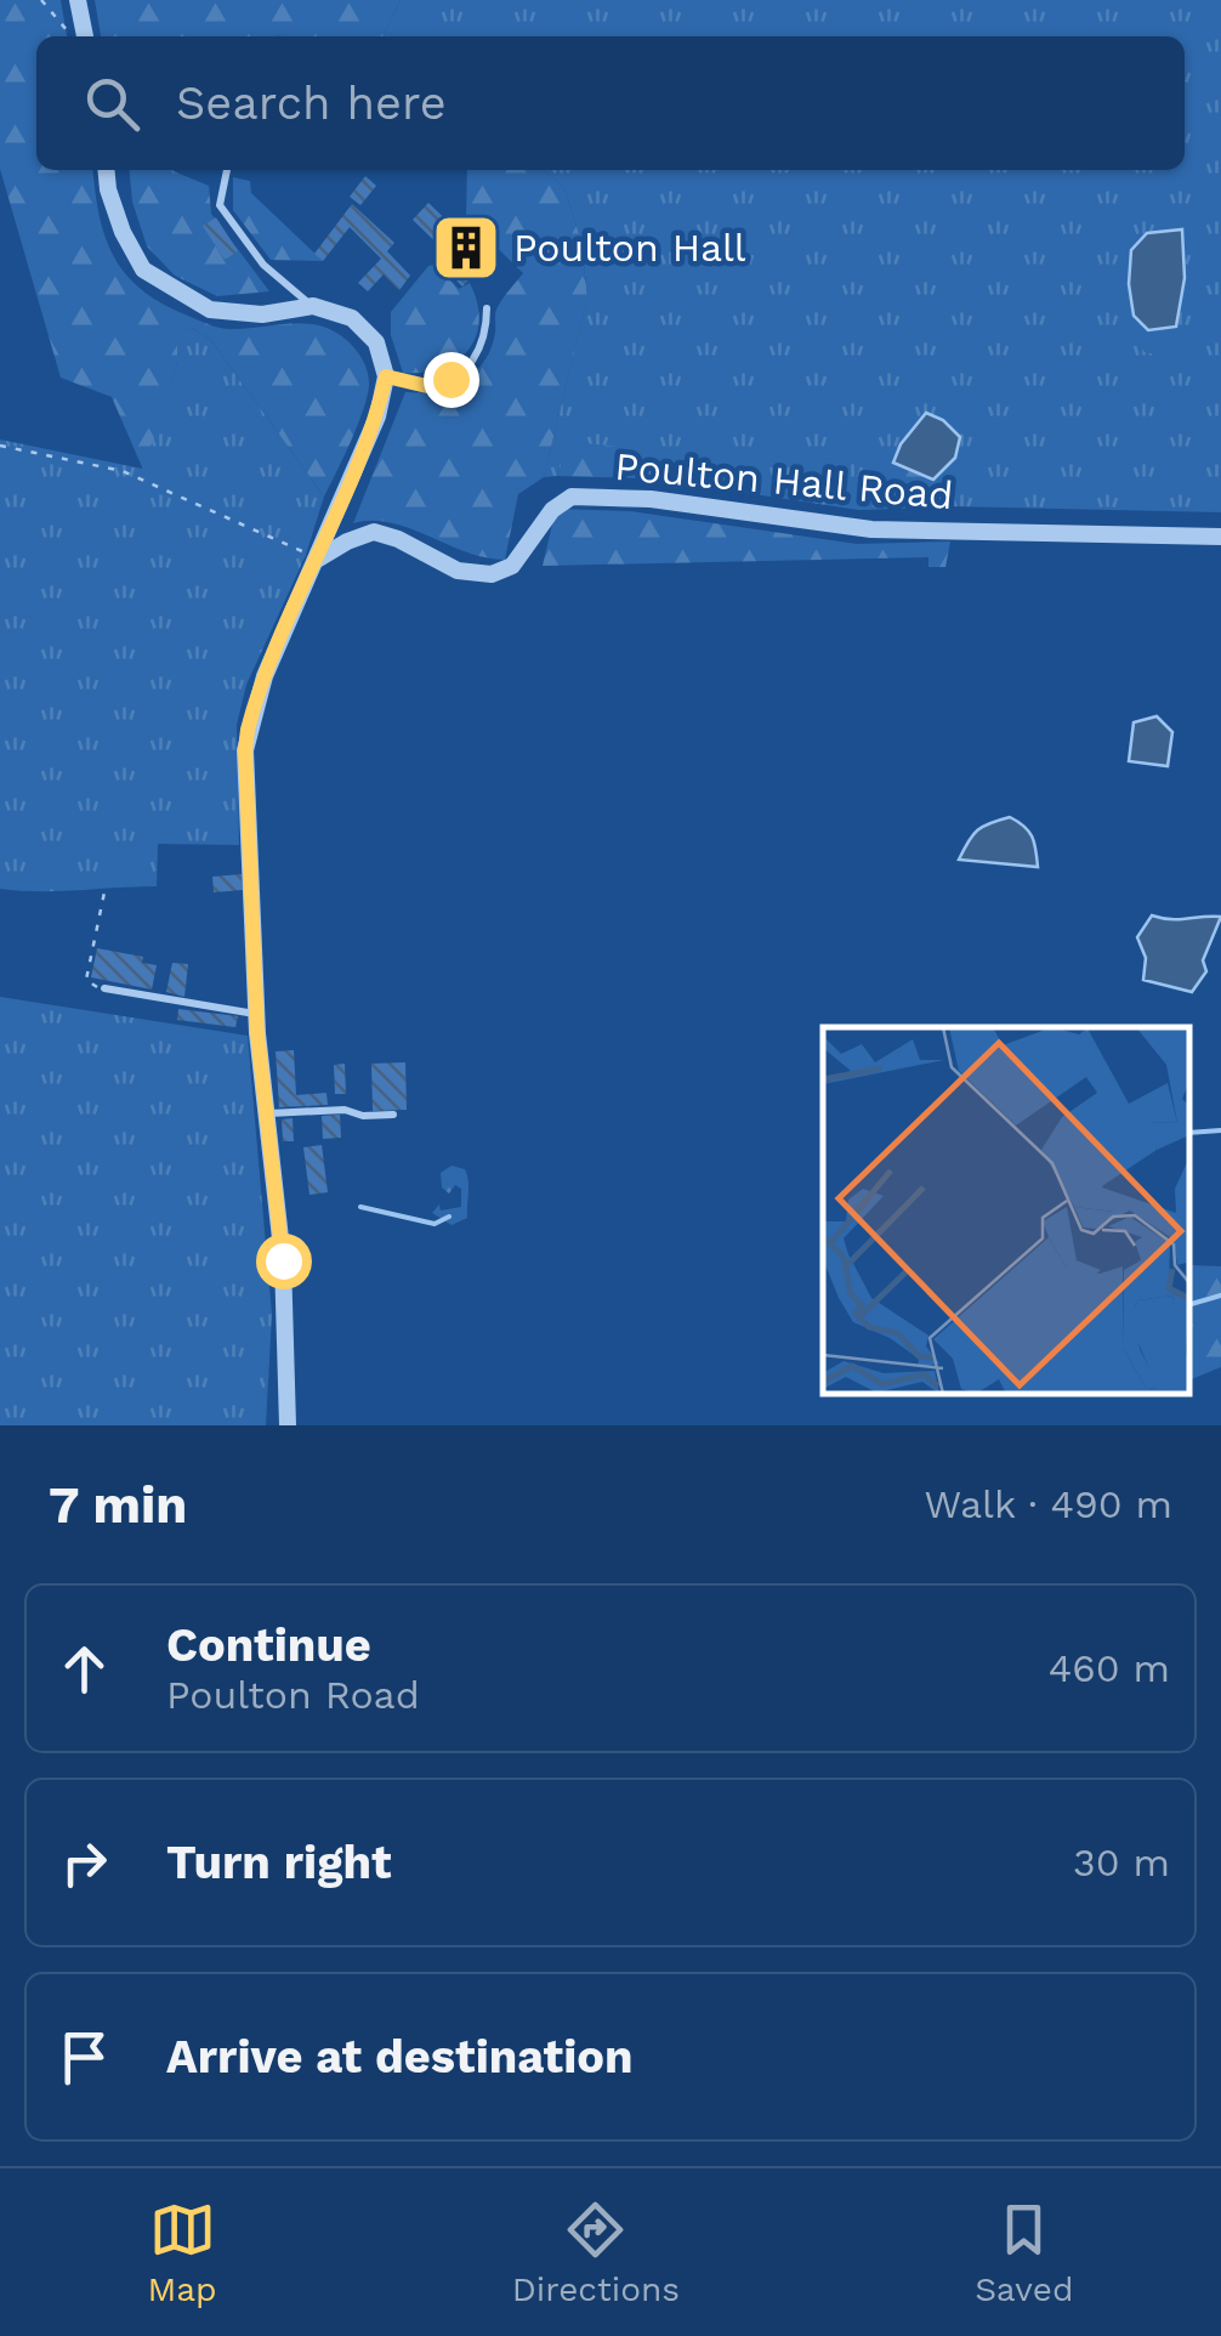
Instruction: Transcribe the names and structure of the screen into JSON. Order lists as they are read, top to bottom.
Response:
{
  "streets": {
    "street": ["Poulton Hall Road"]
  },
  "places": {
    "building": ["Poulton Hall"]
  },
  "page": {
    "search": "Search here",
    "heading": ["7 min", "Walk · 490 m"],
    "list": [
      ["Continue", "Poulton Road", "460 m"],
      ["Turn right", "30 m"],
      "Arrive at destination"
    ],
    "nav": ["Map", "Directions", "Saved"]
  }
}
